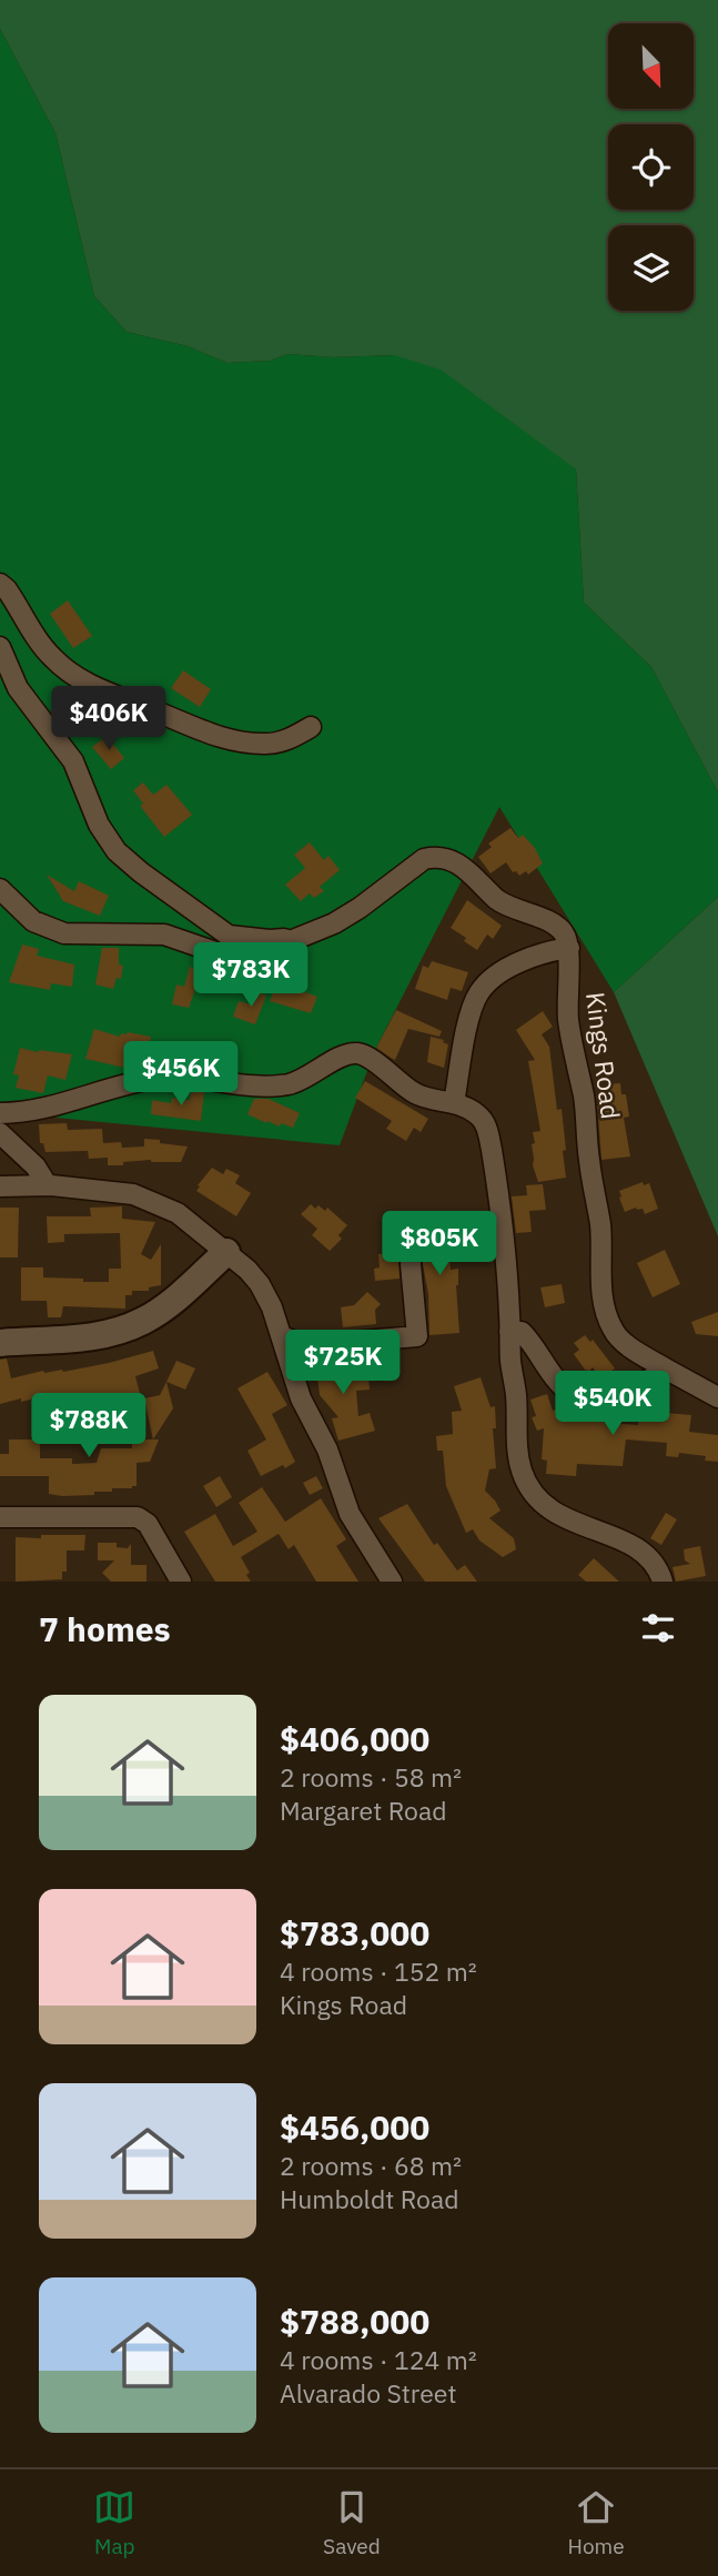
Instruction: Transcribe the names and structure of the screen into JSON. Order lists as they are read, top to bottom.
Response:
{
  "streets": {
    "street": ["Kings Road"]
  },
  "north": "bottom right",
  "page": {
    "price": [
      "$406K",
      "$783K",
      "$456K",
      "$805K",
      "$725K",
      "$540K",
      "$788K"
    ],
    "heading": "7 homes",
    "list": [
      {
        "name": "$406,000",
        "note": "2 rooms · 58 m² · Margaret Road"
      },
      {
        "name": "$783,000",
        "note": "4 rooms · 152 m² · Kings Road"
      },
      {
        "name": "$456,000",
        "note": "2 rooms · 68 m² · Humboldt Road"
      },
      {
        "name": "$788,000",
        "note": "4 rooms · 124 m² · Alvarado Street"
      }
    ],
    "tabs": ["Map", "Saved", "Home"]
  }
}
